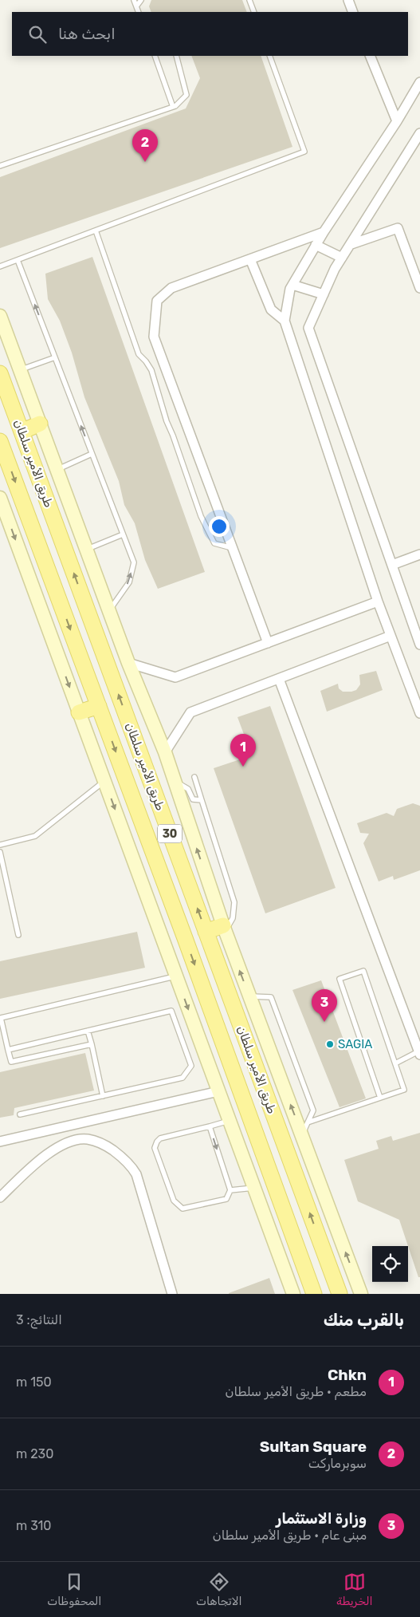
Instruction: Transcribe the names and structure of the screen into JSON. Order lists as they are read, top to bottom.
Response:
{
  "streets": {
    "main road": ["طريق الأمير سلطان", "30"]
  },
  "places": ["SAGIA"],
  "page": {
    "search": "ابحث هنا",
    "pins": ["2", "1", "3"],
    "heading": ["بالقرب منك", "النتائج: 3"],
    "list": [
      {
        "mark": "1",
        "name": "Chkn",
        "note": "مطعم · طريق الأمير سلطان",
        "value": "150 m"
      },
      {
        "mark": "2",
        "name": "Sultan Square",
        "note": "سوبرماركت",
        "value": "230 m"
      },
      {
        "mark": "3",
        "name": "وزارة الاستثمار",
        "note": "مبنى عام · طريق الأمير سلطان",
        "value": "310 m"
      }
    ],
    "nav": ["الخريطة", "الاتجاهات", "المحفوظات"]
  }
}
